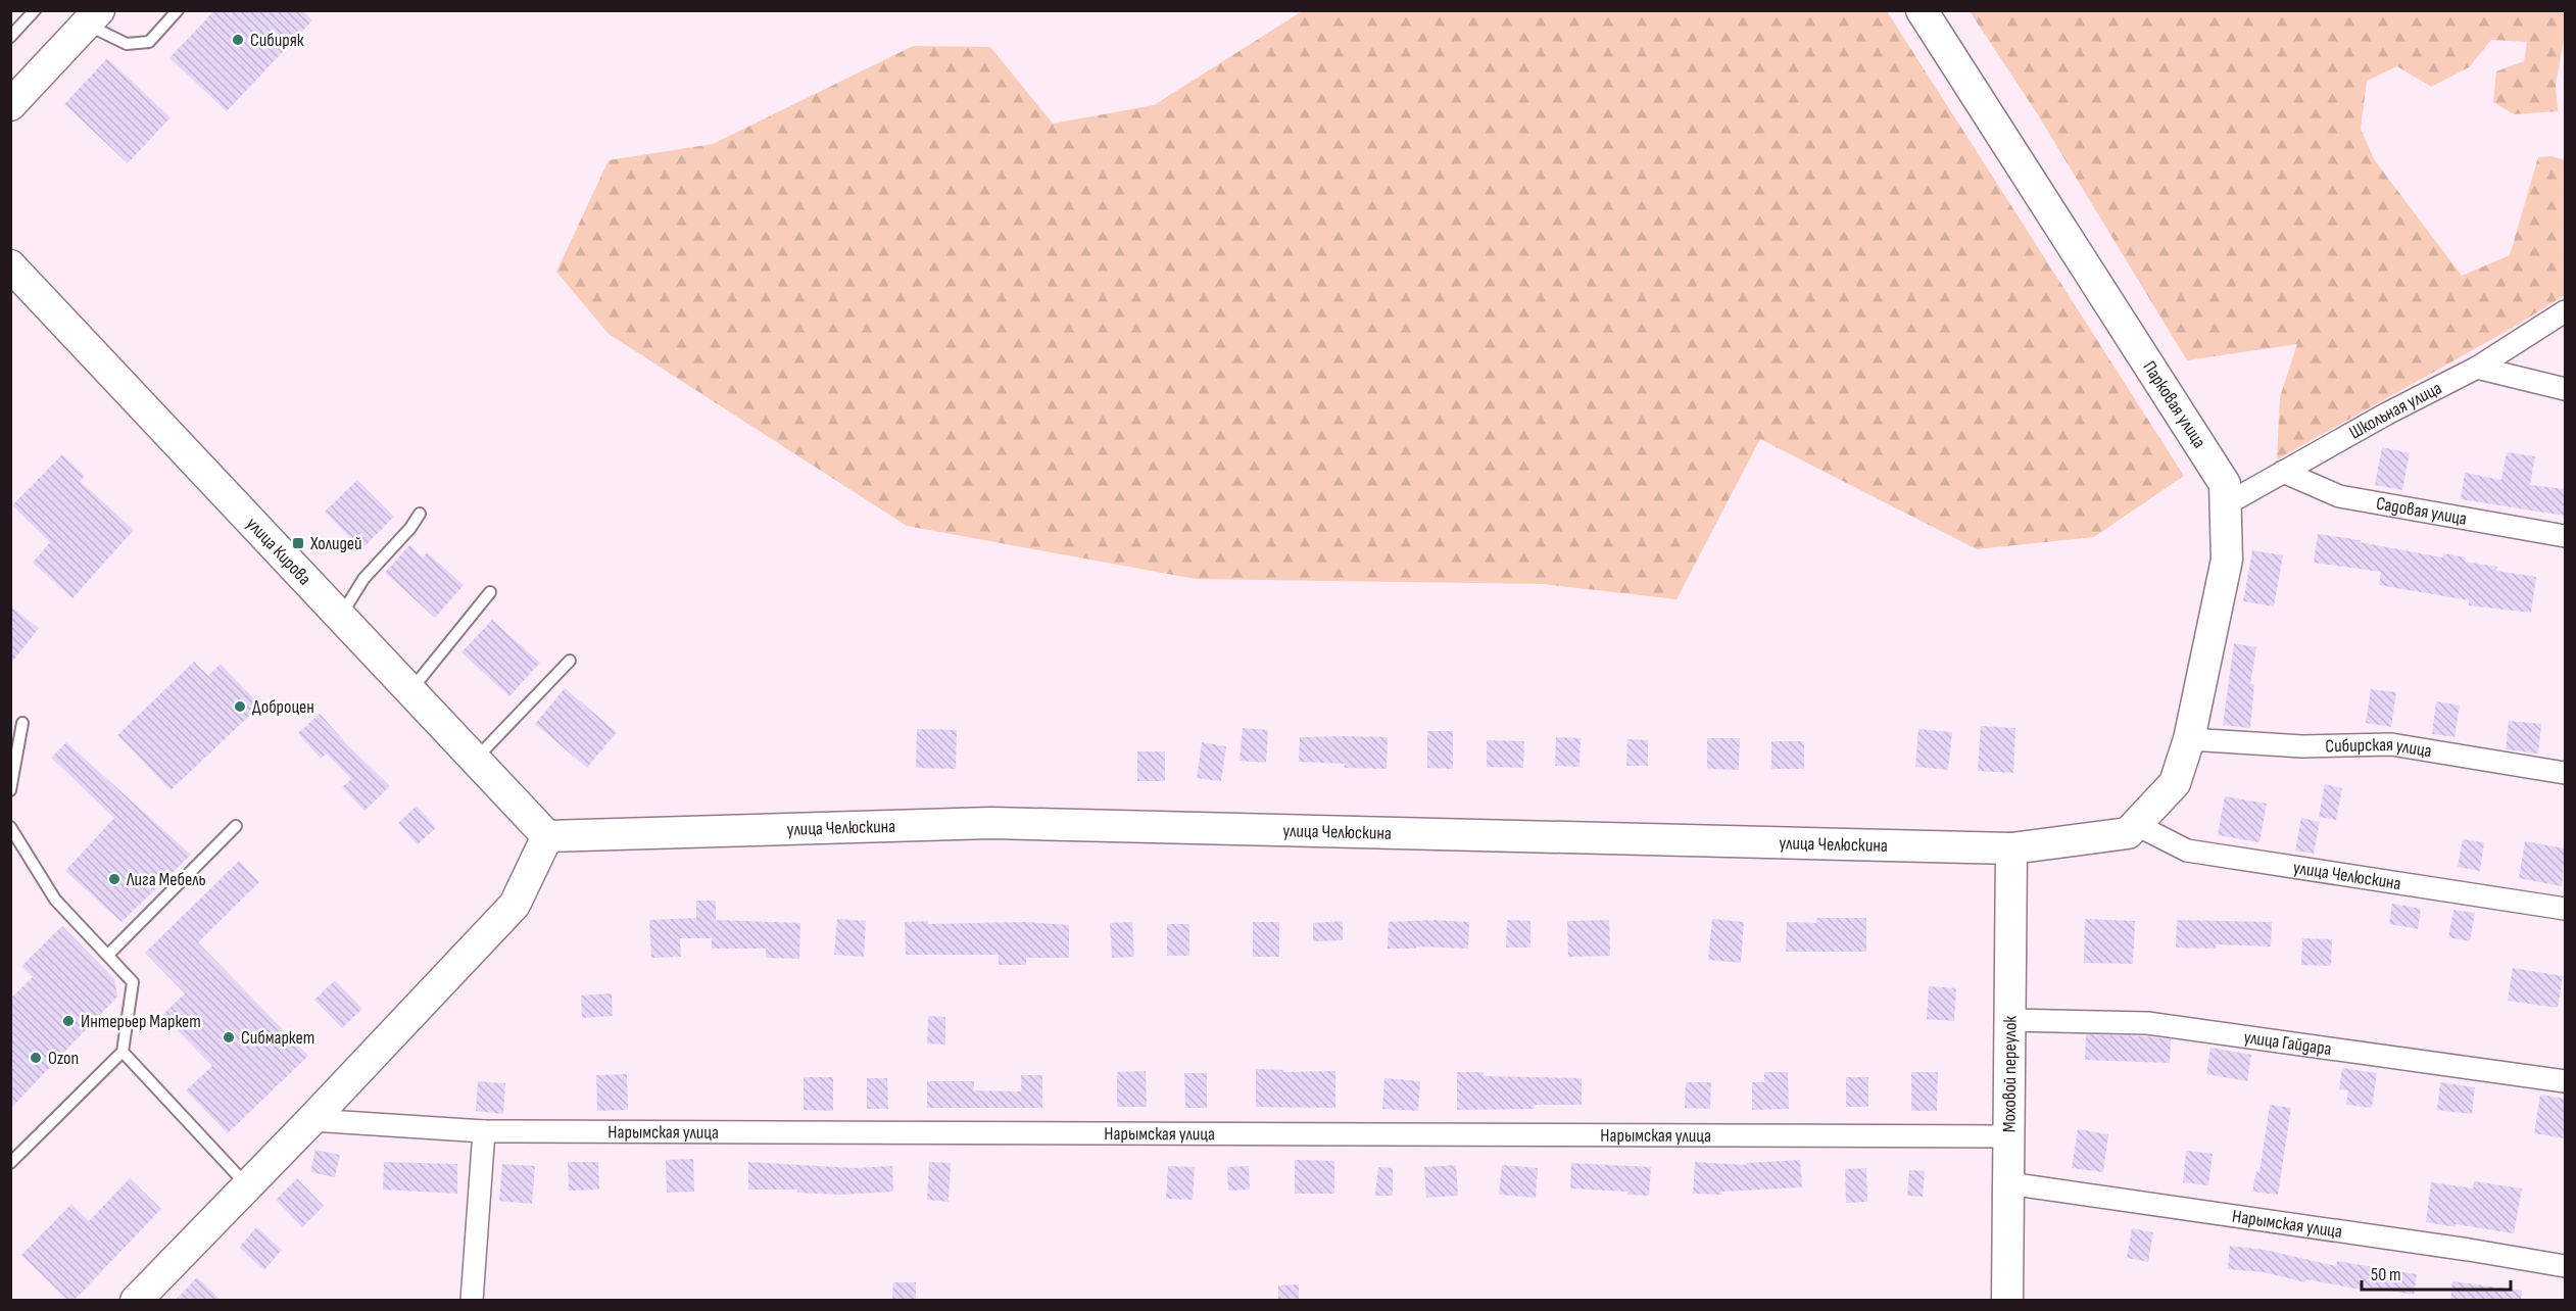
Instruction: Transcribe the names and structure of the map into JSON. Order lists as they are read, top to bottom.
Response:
{
  "streets": {
    "street": [
      "Парковая улица",
      "Школьная улица",
      "Садовая улица",
      "улица Кирова",
      "Сибирская улица",
      "улица Челюскина",
      "улица Гайдара",
      "Моховой переулок",
      "Нарымская улица"
    ]
  },
  "crossings": [
    ["Парковая улица", "Школьная улица"],
    ["Парковая улица", "Сибирская улица"],
    ["Парковая улица", "улица Челюскина"],
    ["Школьная улица", "Садовая улица"],
    ["улица Кирова", "улица Челюскина"],
    ["улица Челюскина", "Моховой переулок"],
    ["улица Гайдара", "Моховой переулок"],
    ["Моховой переулок", "Нарымская улица"]
  ],
  "places": {
    "other": [
      "Сибиряк",
      "Доброцен",
      "Лига Мебель",
      "Интерьер Маркет",
      "Сибмаркет",
      "Ozon"
    ],
    "transit": ["Холидей"]
  },
  "scale_bar": "50 m"
}
